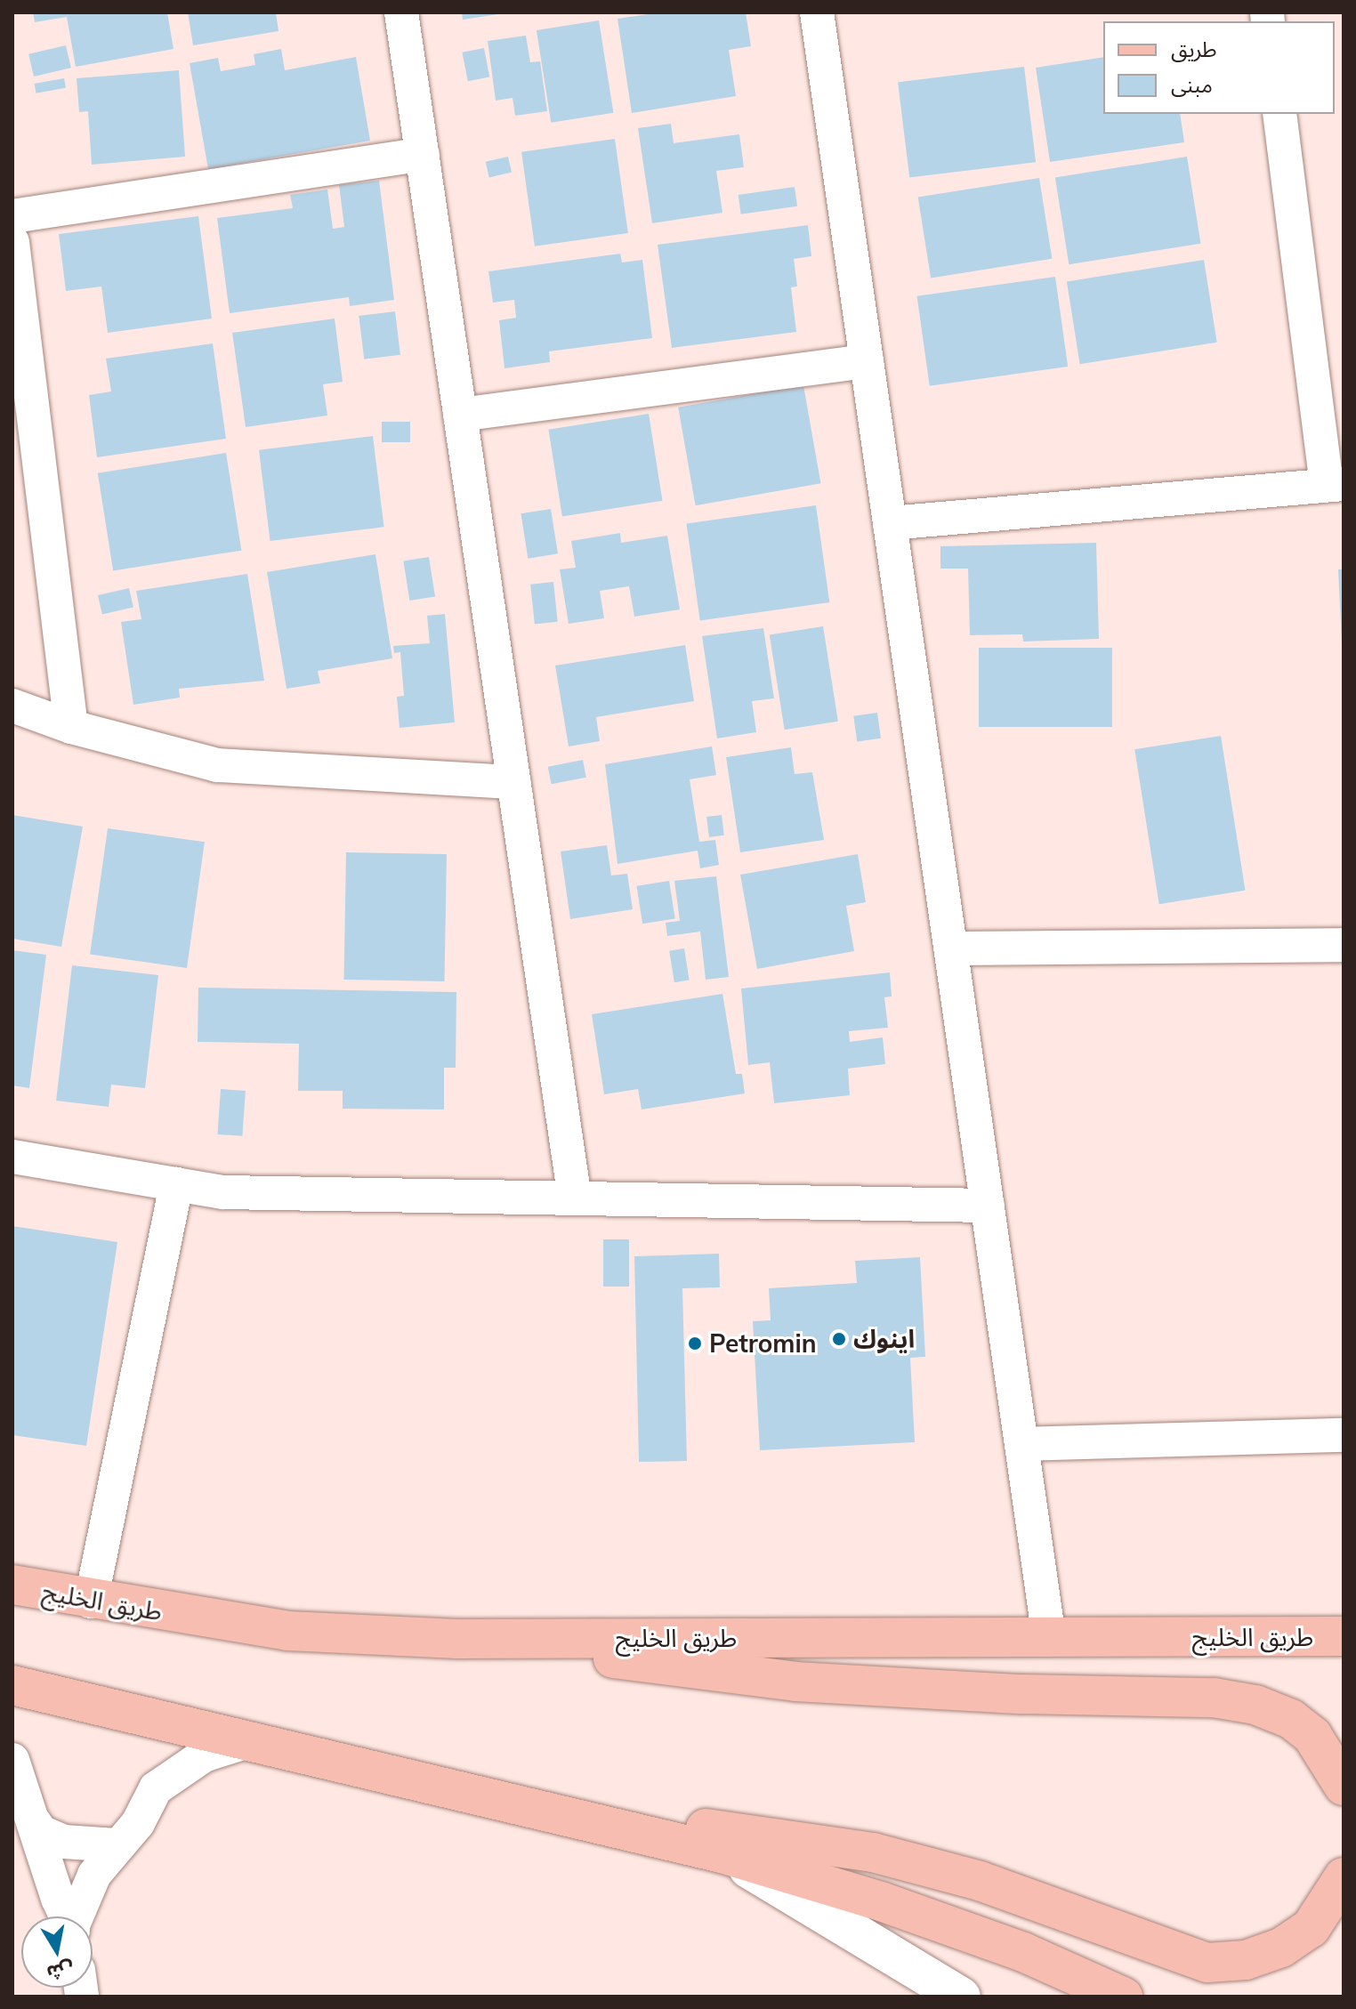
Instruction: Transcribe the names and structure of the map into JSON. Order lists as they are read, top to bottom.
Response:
{
  "streets": {
    "main road": ["طريق الخليج"]
  },
  "places": ["اينوك", "Petromin"],
  "legend": ["طريق", "مبنى"],
  "north": "bottom"
}
